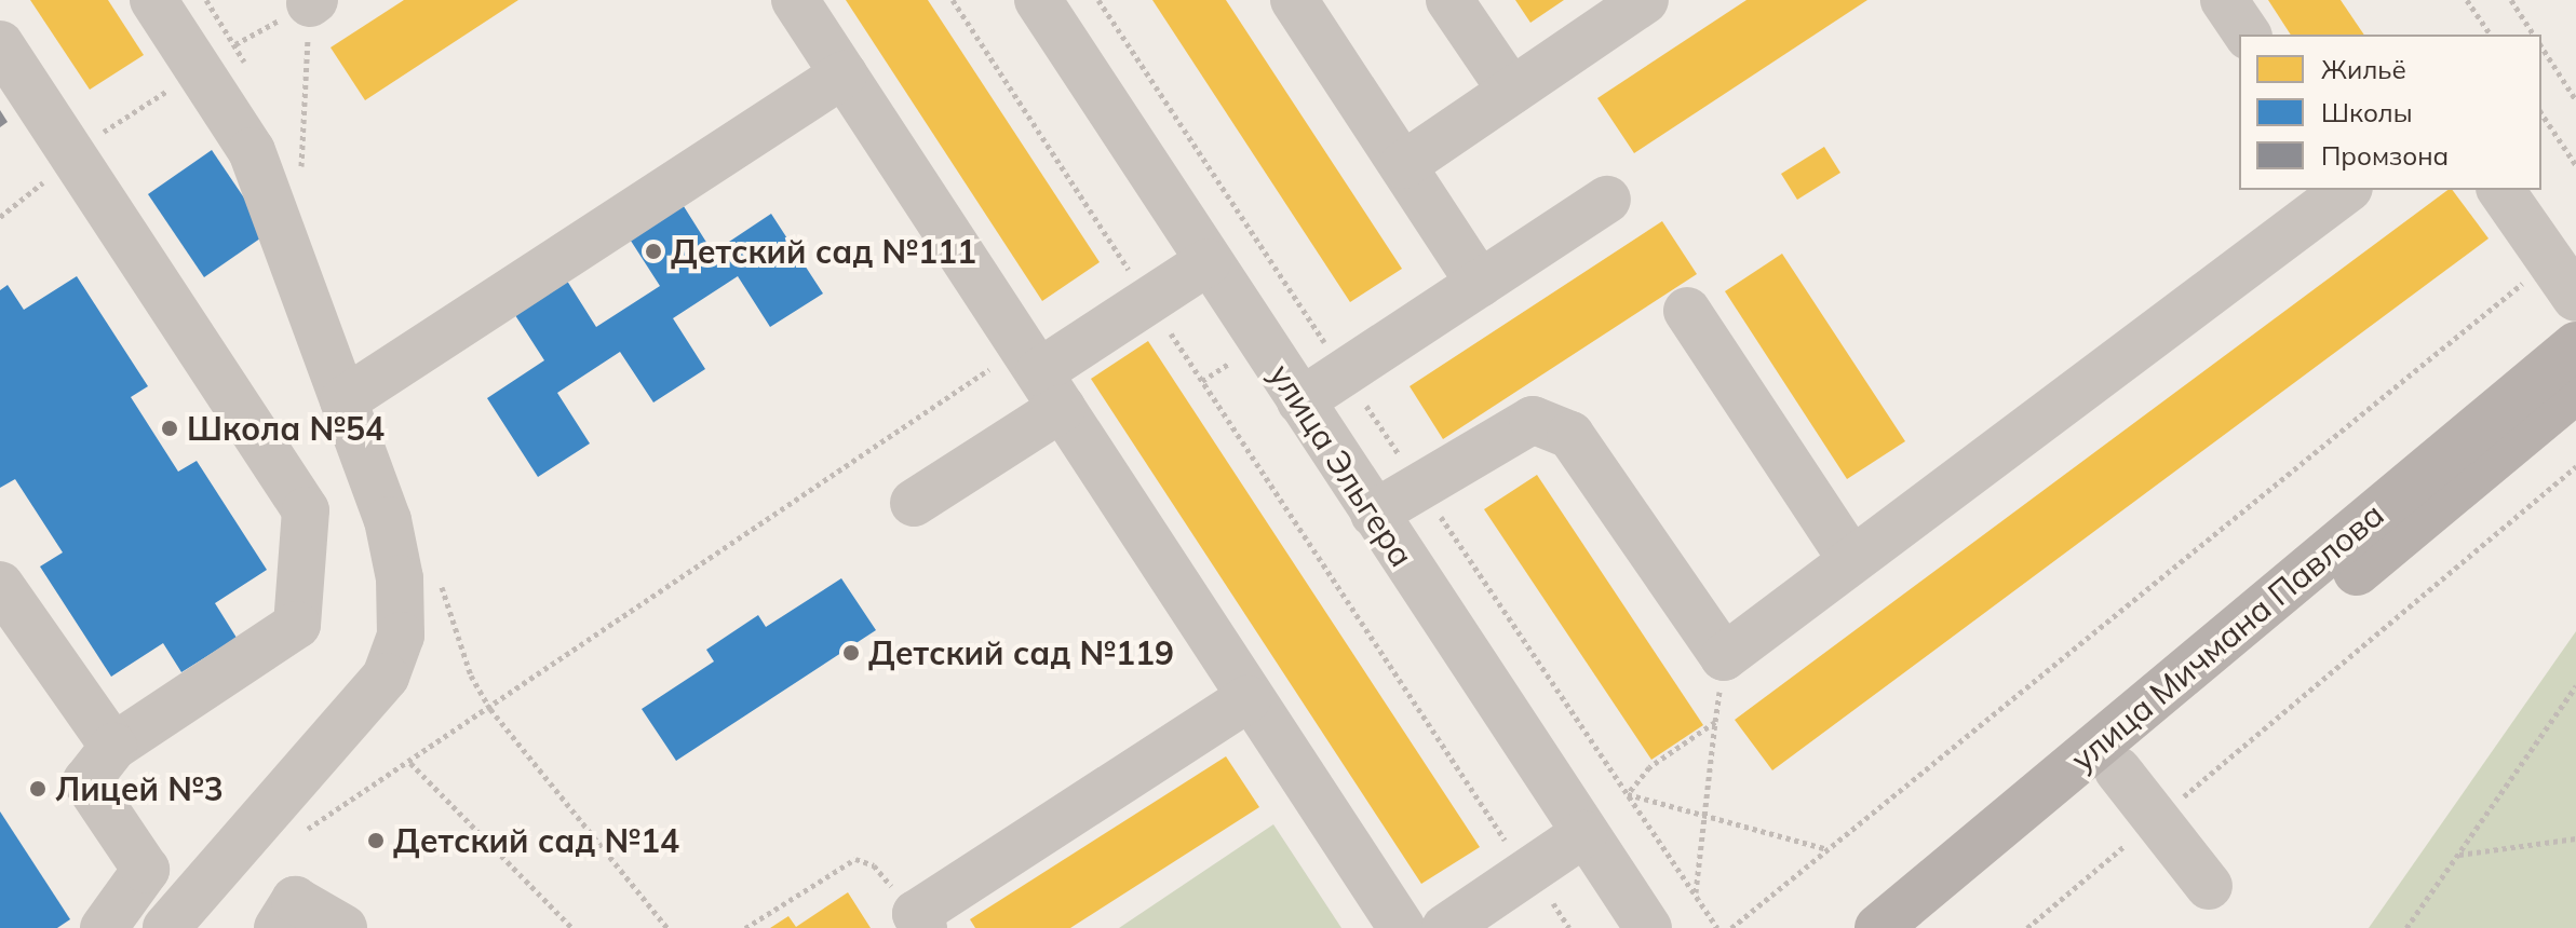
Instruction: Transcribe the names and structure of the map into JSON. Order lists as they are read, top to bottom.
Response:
{
  "streets": {
    "main road": ["улица Мичмана Павлова"],
    "street": ["улица Эльгера"]
  },
  "places": [
    "Детский сад №111",
    "Школа №54",
    "Детский сад №119",
    "Лицей №3",
    "Детский сад №14"
  ],
  "legend": ["Жильё", "Школы", "Промзона"]
}
